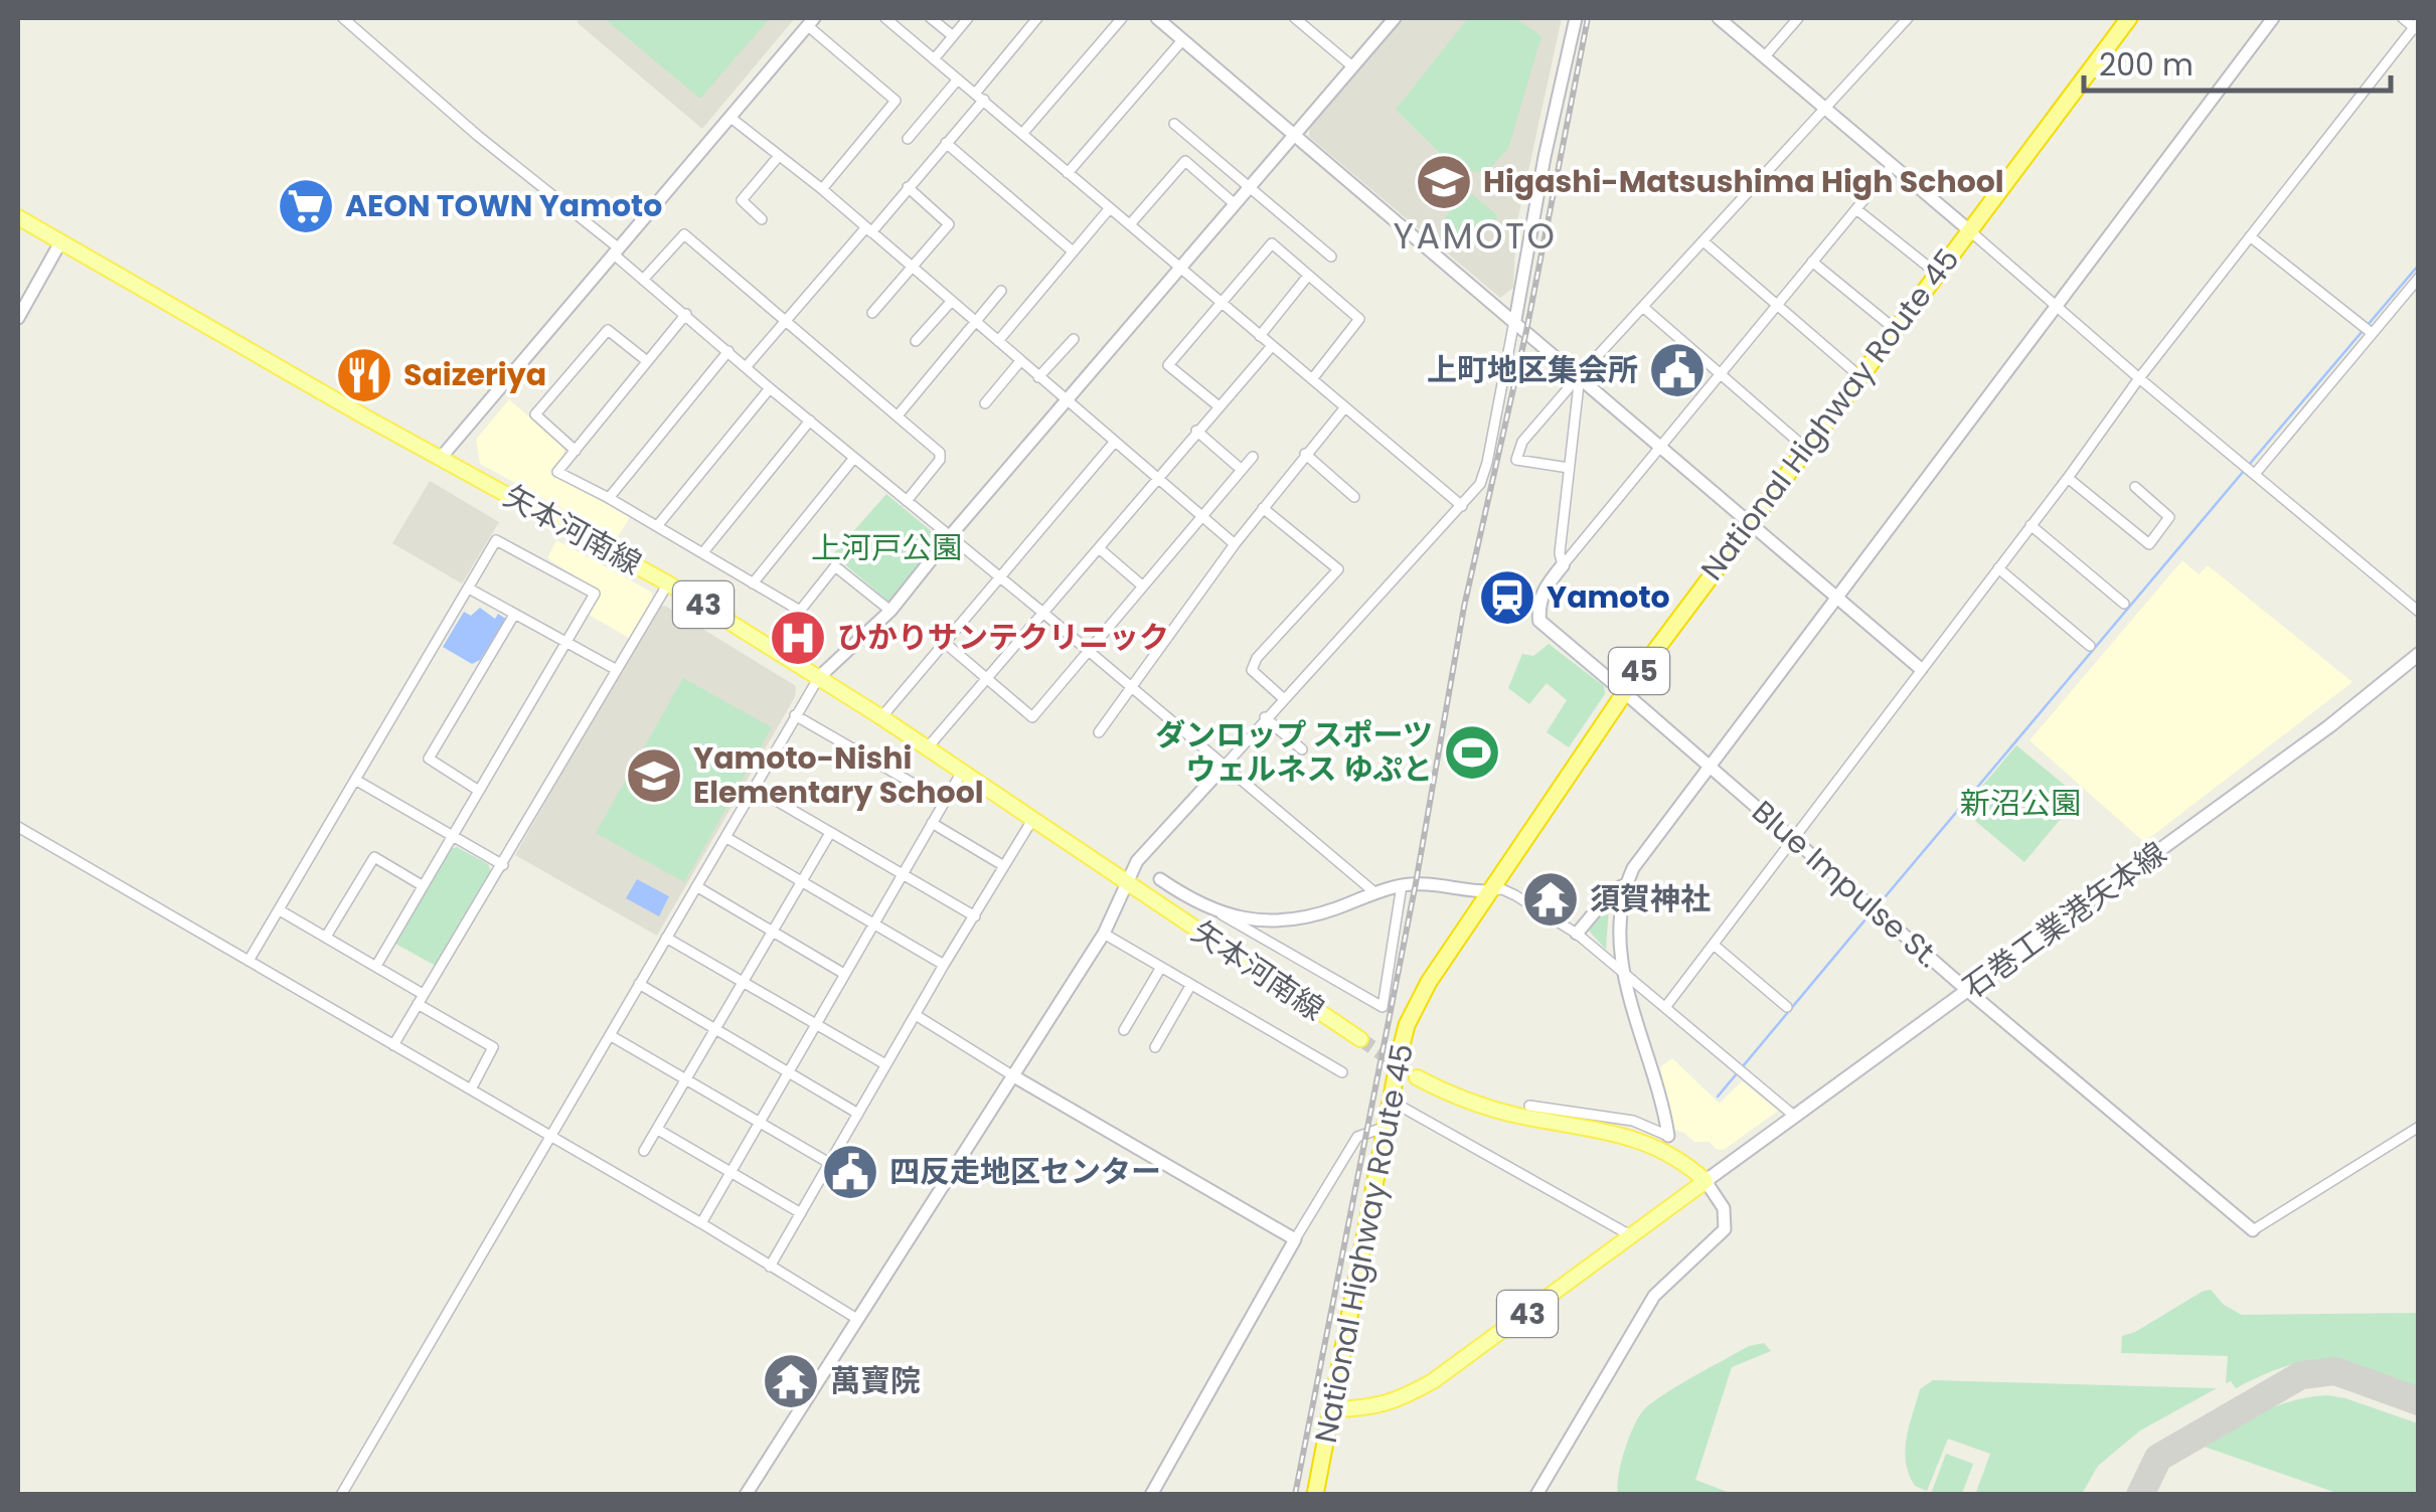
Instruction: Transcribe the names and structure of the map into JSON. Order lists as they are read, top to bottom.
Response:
{
  "streets": {
    "highway": ["National Highway Route 45", "45"],
    "main road": ["矢本河南線", "43", "石巻工業港矢本線"],
    "street": ["Blue Impulse St."]
  },
  "crossings": [
    ["National Highway Route 45", "43"],
    ["National Highway Route 45", "Blue Impulse St."],
    ["43", "石巻工業港矢本線"],
    ["Blue Impulse St.", "石巻工業港矢本線"]
  ],
  "districts": ["YAMOTO"],
  "parks": ["上河戸公園", "新沼公園"],
  "places": {
    "school or university": ["Higashi-Matsushima High School", "Yamoto-Nishi Elementary School"],
    "supermarket": ["AEON TOWN Yamoto"],
    "public building": ["上町地区集会所", "四反走地区センター"],
    "restaurant": ["Saizeriya"],
    "station": ["Yamoto"],
    "hospital": ["ひかりサンテクリニック"],
    "sports": ["ダンロップ スポーツ ウェルネス ゆぷと"],
    "temple": ["須賀神社", "萬寶院"]
  },
  "scale_bar": "200 m"
}
